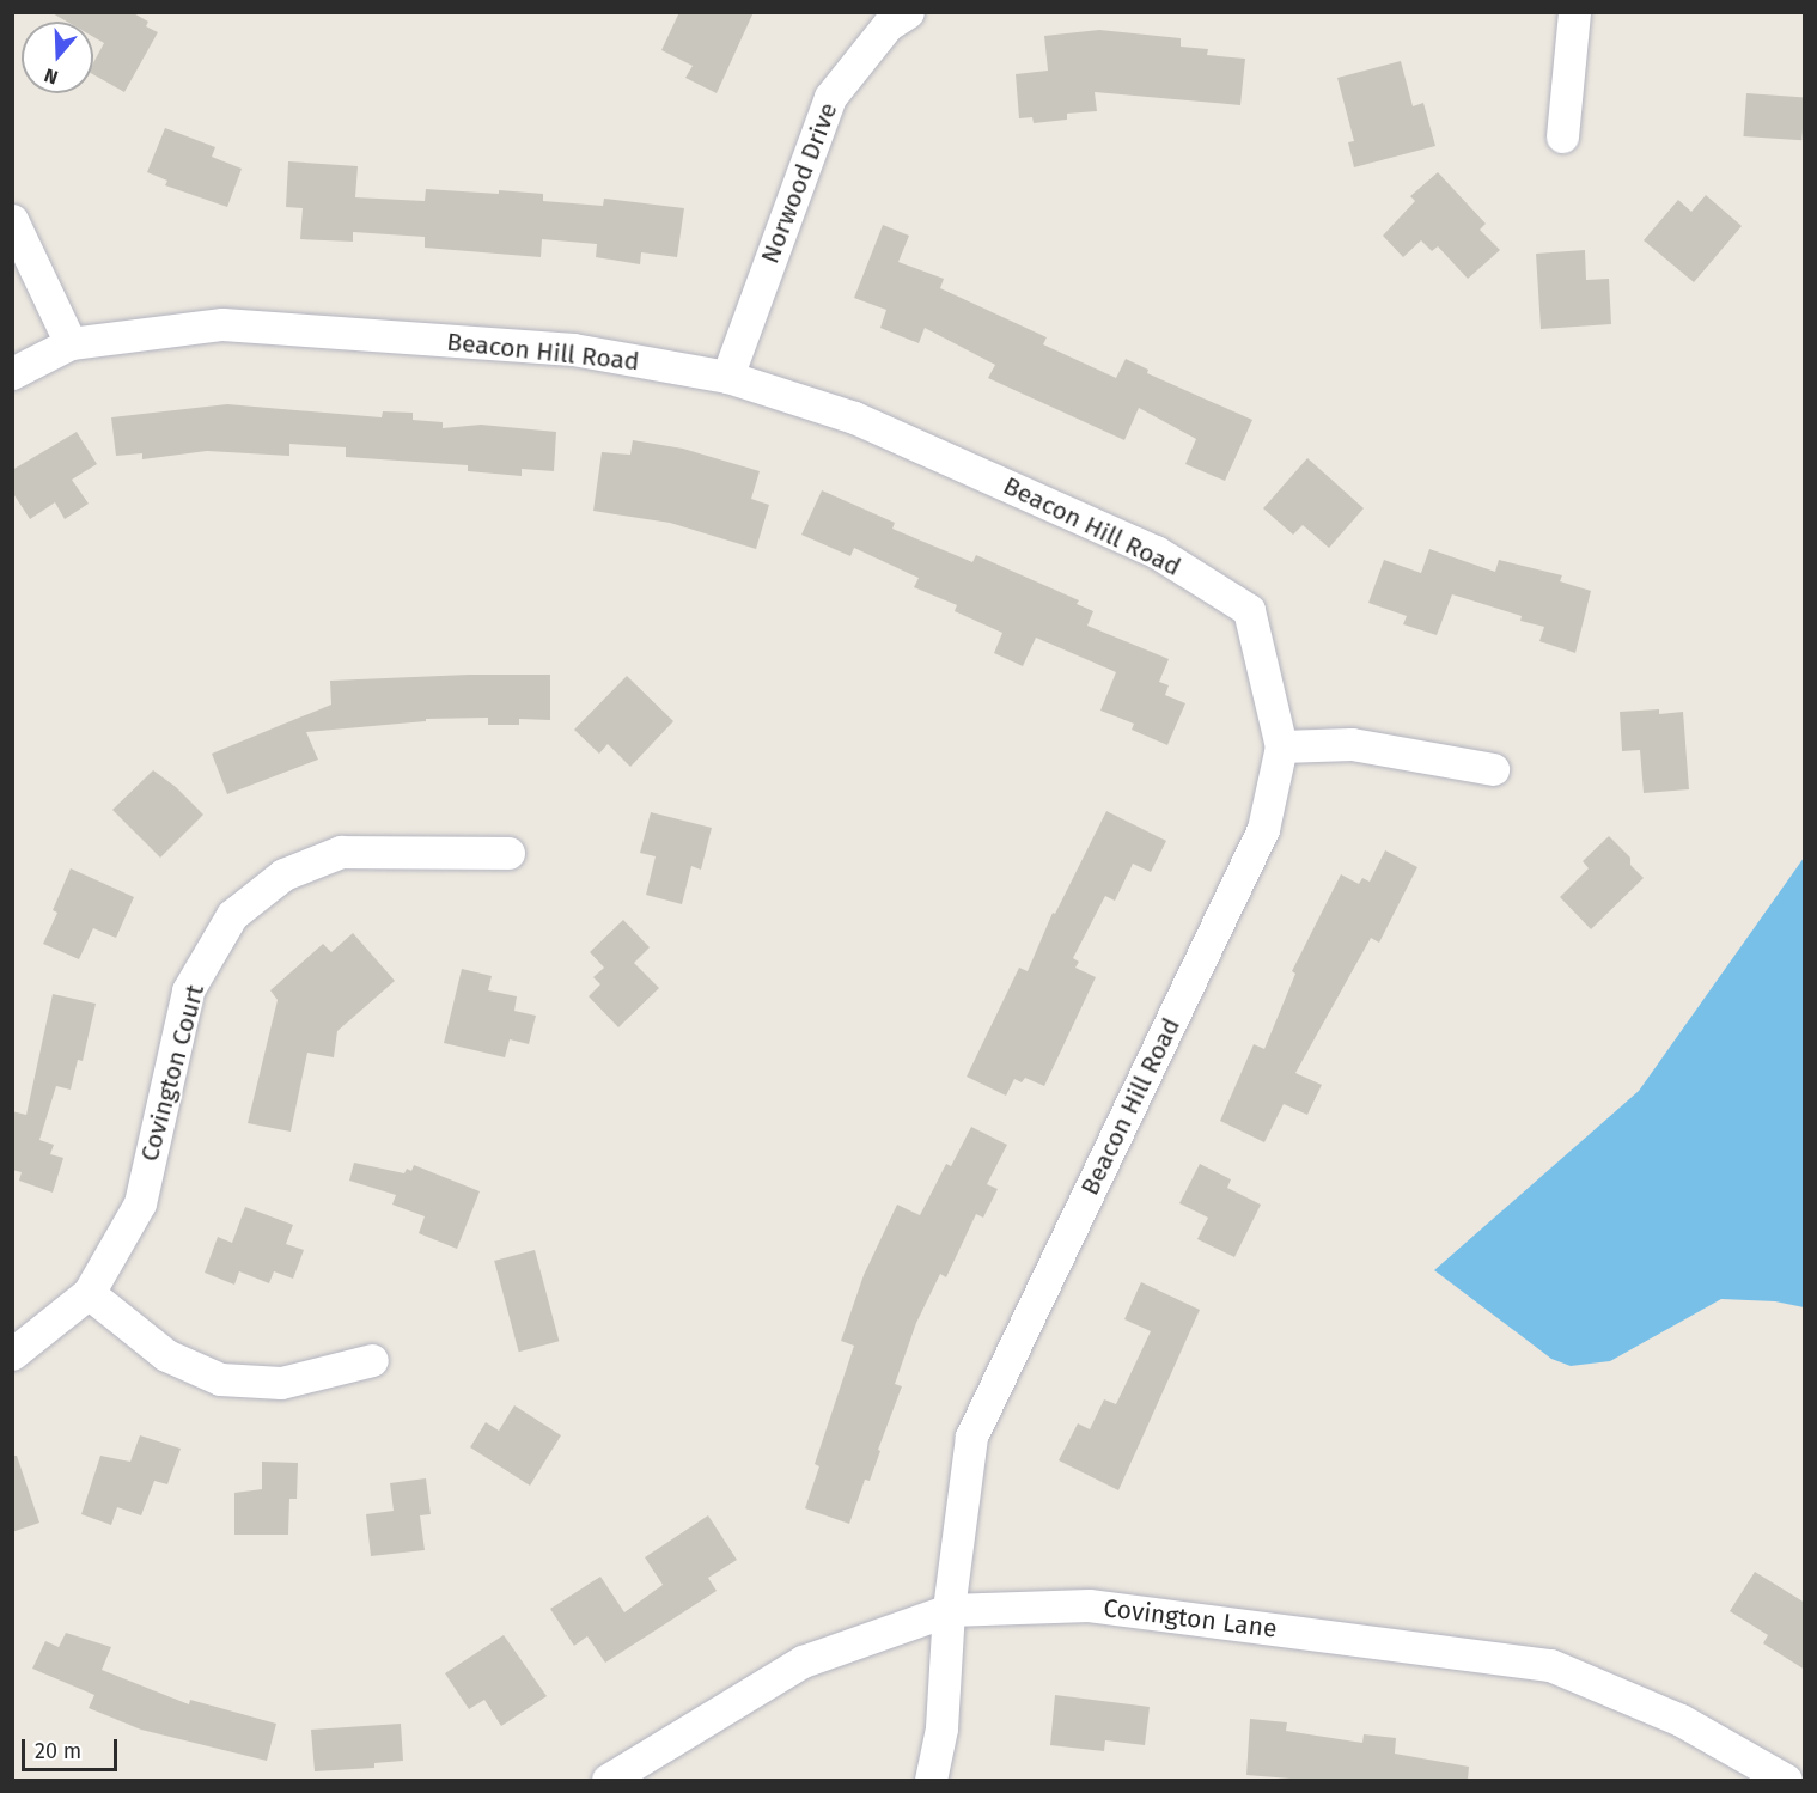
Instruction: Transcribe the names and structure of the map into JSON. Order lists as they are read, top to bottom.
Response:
{
  "streets": {
    "street": [
      "Norwood Drive",
      "Beacon Hill Road",
      "Covington Court",
      "Covington Lane"
    ]
  },
  "crossings": [
    ["Norwood Drive", "Beacon Hill Road"],
    ["Beacon Hill Road", "Covington Lane"]
  ],
  "scale_bar": "20 m",
  "north": "bottom"
}
